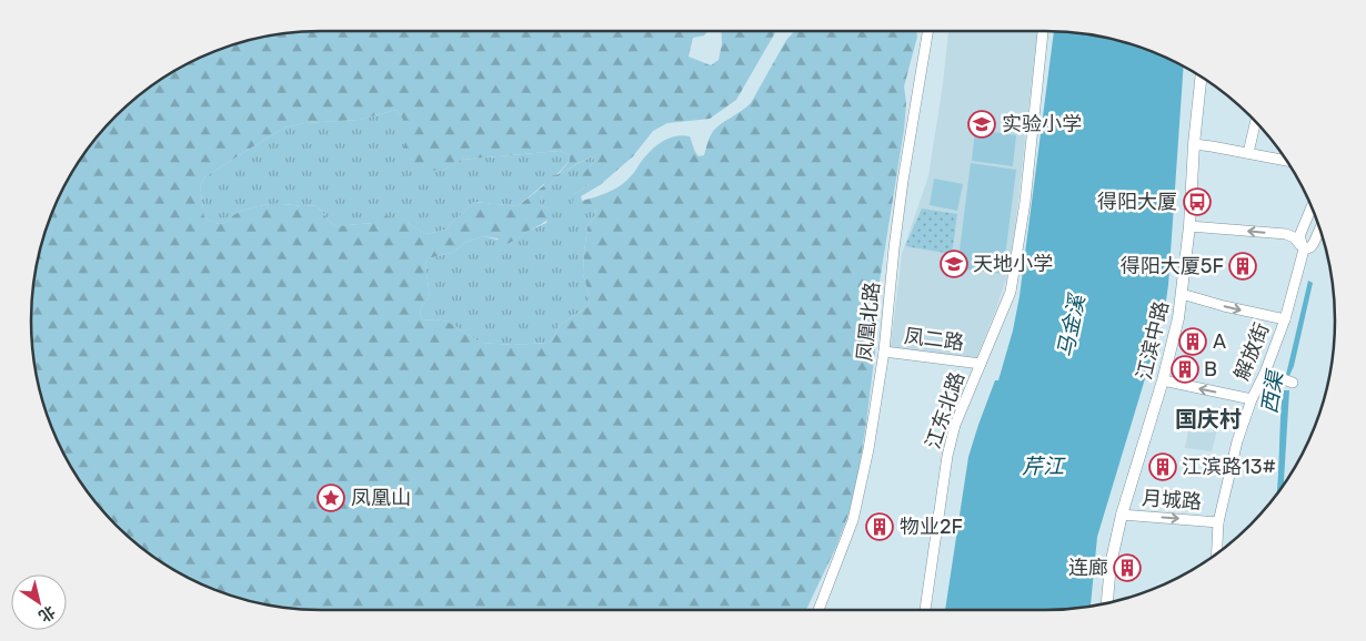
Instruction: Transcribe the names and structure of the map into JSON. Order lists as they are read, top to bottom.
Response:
{
  "streets": {
    "main road": ["江滨中路"],
    "street": [
      "凤凰北路",
      "凤二路",
      "解放街",
      "江东北路",
      "月城路"
    ]
  },
  "crossings": [
    ["凤凰北路", "凤二路"],
    ["凤二路", "江东北路"],
    ["江滨中路", "月城路"],
    ["解放街", "月城路"]
  ],
  "one_way": ["月城路"],
  "districts": ["国庆村"],
  "water": ["马金溪", "西渠", "芹江"],
  "places": {
    "school or university": ["实验小学", "天地小学"],
    "bus stop": ["得阳大厦"],
    "building": [
      "得阳大厦5F",
      "A",
      "B",
      "江滨路13#",
      "物业2F",
      "连廊"
    ],
    "place": ["凤凰山"]
  },
  "north": "bottom right"
}
